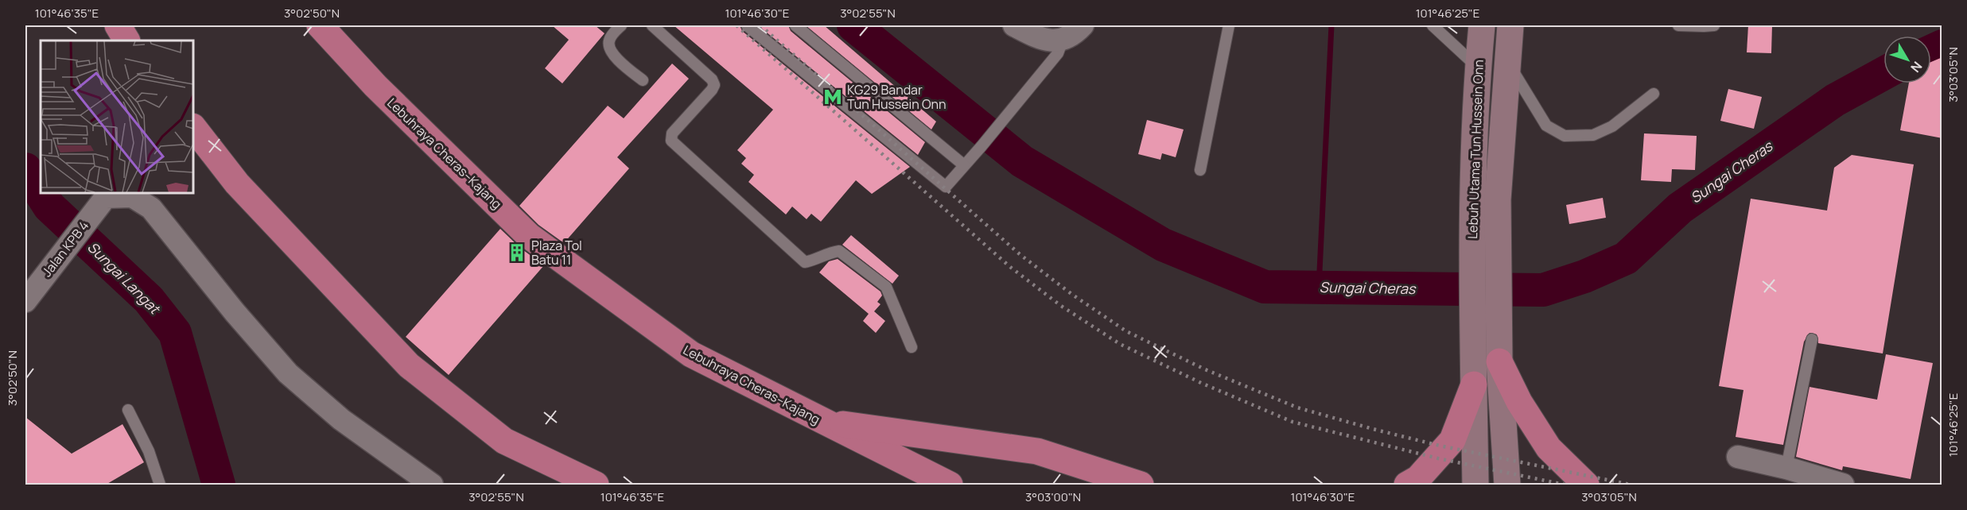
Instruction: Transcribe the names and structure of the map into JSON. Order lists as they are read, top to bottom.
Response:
{
  "streets": {
    "highway": ["Lebuhraya Cheras–Kajang"],
    "main road": ["Lebuh Utama Tun Hussein Onn"],
    "street": ["Jalan KPB 4"]
  },
  "water": ["Sungai Cheras", "Sungai Langat"],
  "places": {
    "metro station": ["KG29 Bandar Tun Hussein Onn"],
    "building": ["Plaza Tol Batu 11"]
  },
  "north": "bottom right",
  "coordinates": [
    "101°46'35\"E",
    "3°02'50\"N",
    "101°46'30\"E",
    "3°02'55\"N",
    "101°46'25\"E",
    "3°03'05\"N",
    "3°03'00\"N"
  ]
}
